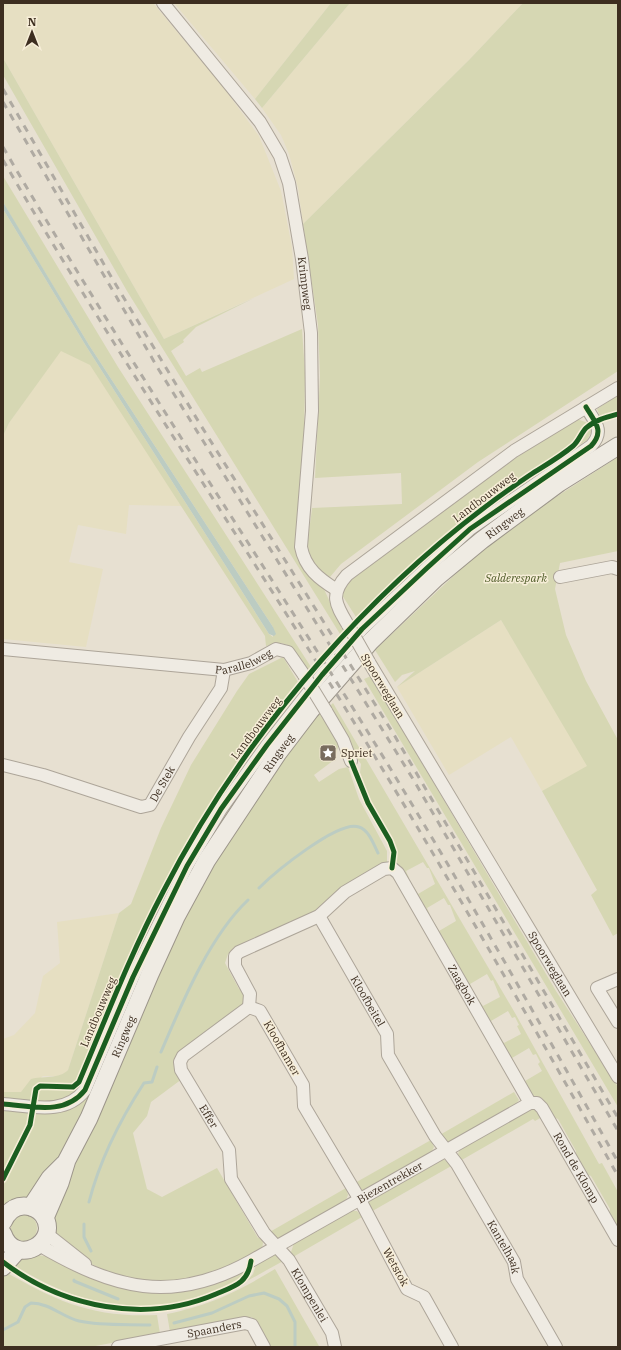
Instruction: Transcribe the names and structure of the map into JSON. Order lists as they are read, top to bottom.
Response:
{
  "streets": {
    "main road": ["Ringweg"],
    "street": [
      "Krimpweg",
      "Landbouwweg",
      "Parallelweg",
      "Spoorweglaan",
      "De Stek",
      "Zaagbok",
      "Kloofbeitel",
      "Kloofhamer",
      "Effer",
      "Rond de Klomp",
      "Biezentrekker",
      "Kantelhaak",
      "Wetstok",
      "Klompenlei",
      "Spaanders"
    ]
  },
  "crossings": [
    ["Krimpweg", "Spoorweglaan"],
    ["Ringweg", "Biezentrekker"],
    ["Parallelweg", "De Stek"],
    ["Zaagbok", "Kloofbeitel"],
    ["Zaagbok", "Rond de Klomp"],
    ["Zaagbok", "Biezentrekker"],
    ["Kloofbeitel", "Biezentrekker"],
    ["Kloofbeitel", "Kantelhaak"],
    ["Kloofhamer", "Effer"],
    ["Kloofhamer", "Biezentrekker"],
    ["Kloofhamer", "Wetstok"],
    ["Effer", "Biezentrekker"],
    ["Effer", "Klompenlei"],
    ["Rond de Klomp", "Biezentrekker"],
    ["Biezentrekker", "Kantelhaak"],
    ["Biezentrekker", "Wetstok"],
    ["Biezentrekker", "Klompenlei"]
  ],
  "parks": ["Salderespark"],
  "places": {
    "place": ["Spriet"]
  },
  "north": "top"
}
